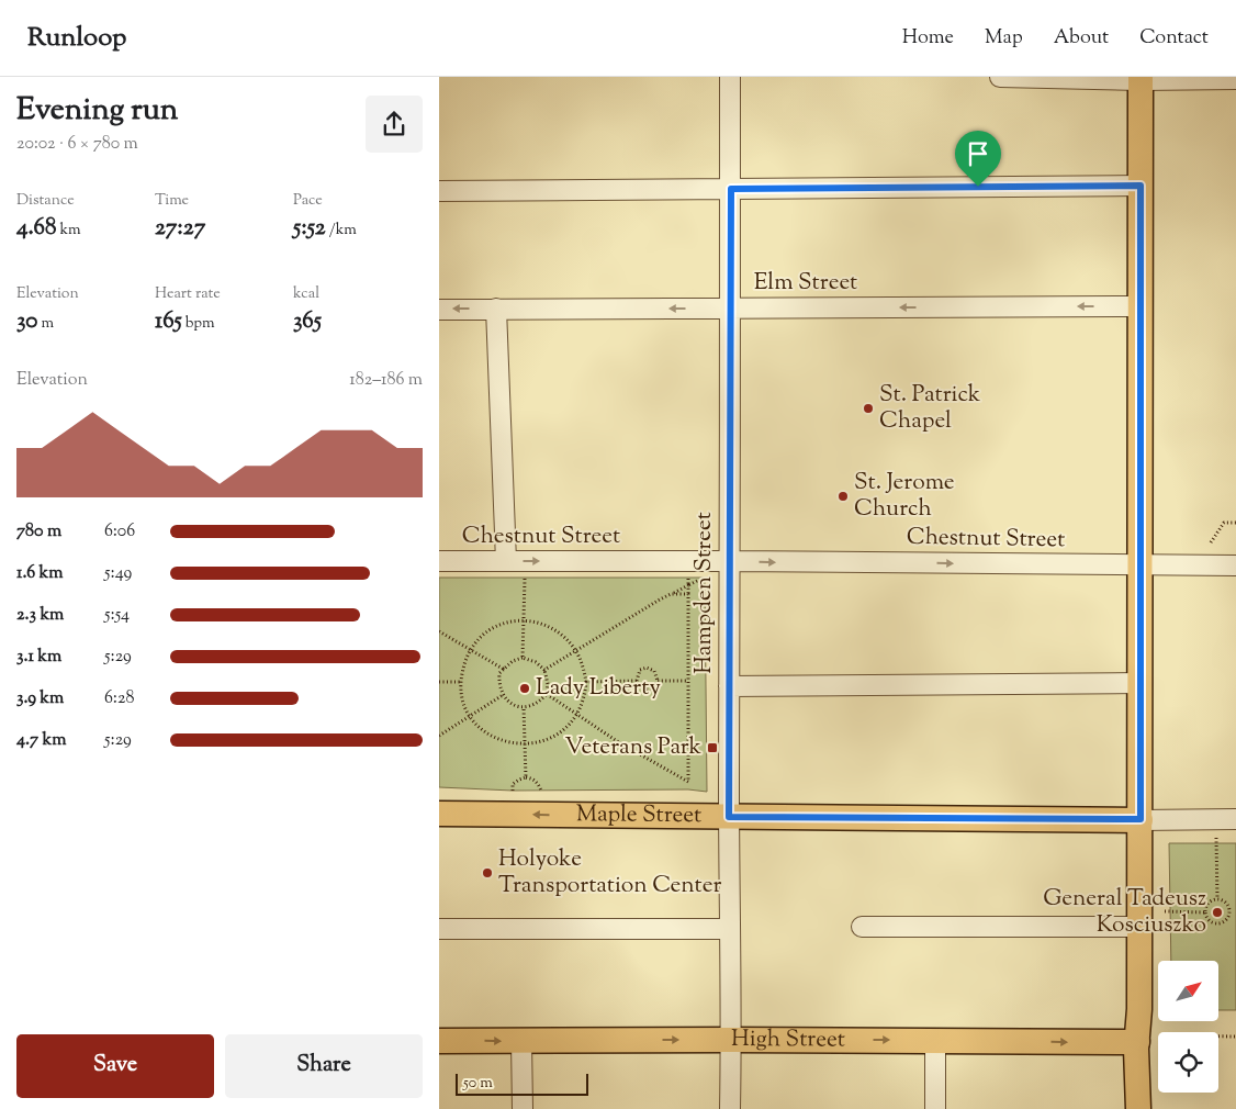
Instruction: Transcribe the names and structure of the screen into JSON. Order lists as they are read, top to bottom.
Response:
{
  "streets": {
    "main road": ["Maple Street", "High Street"],
    "street": ["Elm Street", "Chestnut Street", "Hampden Street"]
  },
  "crossings": [
    ["Elm Street", "Hampden Street"],
    ["Chestnut Street", "Hampden Street"],
    ["Hampden Street", "Maple Street"],
    ["Hampden Street", "High Street"]
  ],
  "one_way": ["Maple Street", "High Street"],
  "places": {
    "other": [
      "St. Patrick Chapel",
      "St. Jerome Church",
      "Lady Liberty",
      "Holyoke Transportation Center",
      "General Tadeusz Kosciuszko"
    ],
    "transit": ["Veterans Park"]
  },
  "scale_bar": "50 m",
  "north": "top right",
  "page": {
    "header": "Runloop",
    "nav": [
      "Home",
      "Map",
      "About",
      "Contact"
    ],
    "heading": ["Evening run", "20:02 · 6 × 780 m"],
    "stats": [
      ["Distance", "4.68 km"],
      ["Time", "27:27"],
      ["Pace", "5:52 /km"],
      ["Elevation", "30 m"],
      ["Heart rate", "165 bpm"],
      ["kcal", "365"]
    ],
    "chart": ["Elevation", "182–186 m"],
    "list": [
      {
        "name": "780 m",
        "note": "6:06"
      },
      {
        "name": "1.6 km",
        "note": "5:49"
      },
      {
        "name": "2.3 km",
        "note": "5:54"
      },
      {
        "name": "3.1 km",
        "note": "5:29"
      },
      {
        "name": "3.9 km",
        "note": "6:28"
      },
      {
        "name": "4.7 km",
        "note": "5:29"
      }
    ],
    "buttons": ["Save", "Share"],
    "scale": "50 m"
  }
}
